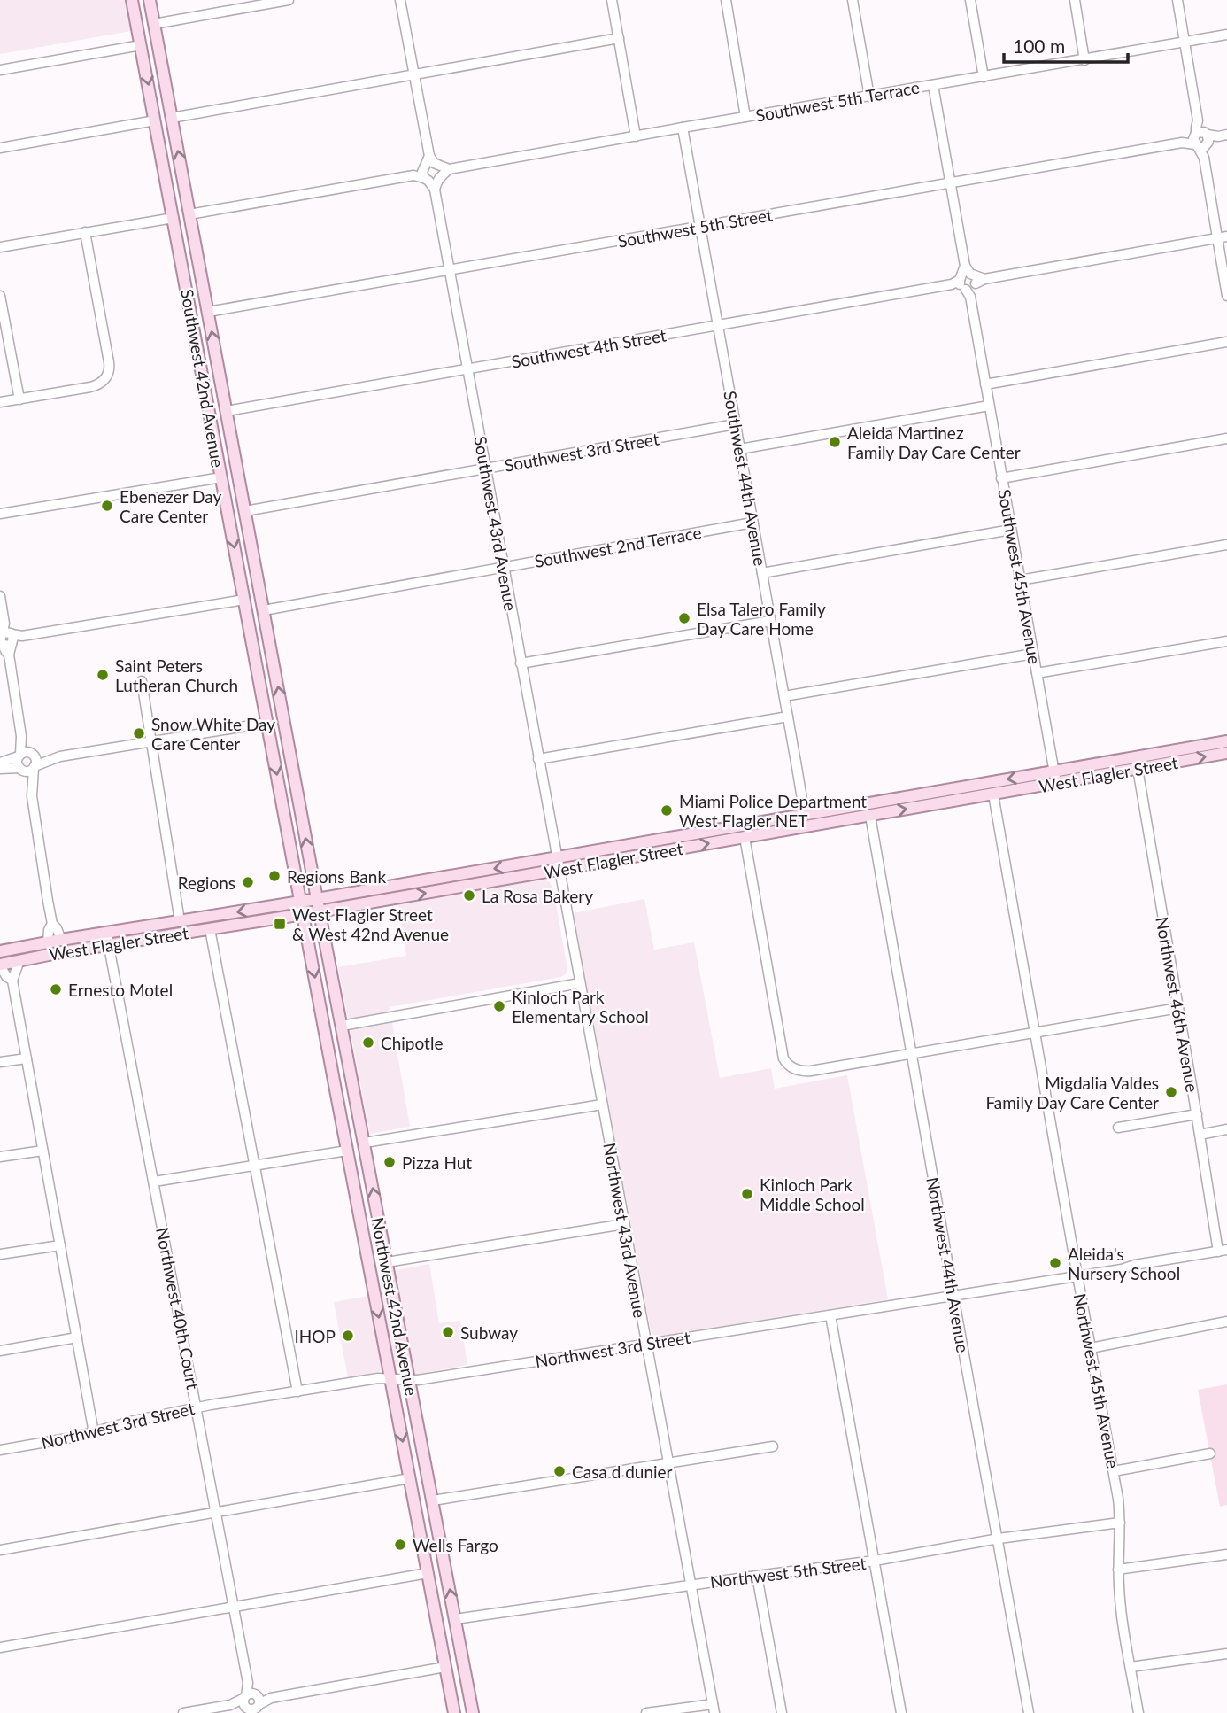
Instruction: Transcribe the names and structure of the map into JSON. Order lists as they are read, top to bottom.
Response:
{
  "streets": {
    "main road": ["Southwest 42nd Avenue", "West Flagler Street", "Northwest 42nd Avenue"],
    "street": [
      "Southwest 5th Terrace",
      "Southwest 5th Street",
      "Southwest 4th Street",
      "Southwest 3rd Street",
      "Southwest 44th Avenue",
      "Southwest 43rd Avenue",
      "Southwest 2nd Terrace",
      "Southwest 45th Avenue",
      "Northwest 46th Avenue",
      "Northwest 43rd Avenue",
      "Northwest 44th Avenue",
      "Northwest 40th Court",
      "Northwest 3rd Street",
      "Northwest 45th Avenue",
      "Northwest 5th Street"
    ]
  },
  "crossings": [
    ["Southwest 5th Terrace", "Southwest 42nd Avenue"],
    ["Southwest 5th Terrace", "Southwest 44th Avenue"],
    ["Southwest 5th Terrace", "Southwest 43rd Avenue"],
    ["Southwest 5th Terrace", "Southwest 45th Avenue"],
    ["Southwest 5th Street", "Southwest 42nd Avenue"],
    ["Southwest 5th Street", "Southwest 44th Avenue"],
    ["Southwest 5th Street", "Southwest 43rd Avenue"],
    ["Southwest 5th Street", "Southwest 45th Avenue"],
    ["Southwest 4th Street", "Southwest 42nd Avenue"],
    ["Southwest 4th Street", "Southwest 44th Avenue"],
    ["Southwest 4th Street", "Southwest 43rd Avenue"],
    ["Southwest 4th Street", "Southwest 45th Avenue"],
    ["Southwest 42nd Avenue", "Southwest 3rd Street"],
    ["Southwest 42nd Avenue", "Southwest 2nd Terrace"],
    ["Southwest 42nd Avenue", "West Flagler Street"],
    ["Southwest 42nd Avenue", "Northwest 42nd Avenue"],
    ["Southwest 3rd Street", "Southwest 44th Avenue"],
    ["Southwest 3rd Street", "Southwest 43rd Avenue"],
    ["Southwest 44th Avenue", "Southwest 2nd Terrace"],
    ["Southwest 44th Avenue", "West Flagler Street"],
    ["Southwest 43rd Avenue", "Southwest 2nd Terrace"],
    ["Southwest 43rd Avenue", "West Flagler Street"],
    ["Southwest 43rd Avenue", "Northwest 43rd Avenue"],
    ["Southwest 45th Avenue", "West Flagler Street"],
    ["West Flagler Street", "Northwest 46th Avenue"],
    ["West Flagler Street", "Northwest 43rd Avenue"],
    ["West Flagler Street", "Northwest 44th Avenue"],
    ["West Flagler Street", "Northwest 42nd Avenue"],
    ["West Flagler Street", "Northwest 40th Court"],
    ["West Flagler Street", "Northwest 45th Avenue"],
    ["Northwest 46th Avenue", "Northwest 3rd Street"],
    ["Northwest 43rd Avenue", "Northwest 3rd Street"],
    ["Northwest 43rd Avenue", "Northwest 5th Street"],
    ["Northwest 44th Avenue", "Northwest 3rd Street"],
    ["Northwest 44th Avenue", "Northwest 5th Street"],
    ["Northwest 42nd Avenue", "Northwest 3rd Street"],
    ["Northwest 42nd Avenue", "Northwest 5th Street"],
    ["Northwest 40th Court", "Northwest 3rd Street"],
    ["Northwest 3rd Street", "Northwest 45th Avenue"],
    ["Northwest 45th Avenue", "Northwest 5th Street"]
  ],
  "places": {
    "other": [
      "Aleida Martinez Family Day Care Center",
      "Ebenezer Day Care Center",
      "Elsa Talero Family Day Care Home",
      "Saint Peters Lutheran Church",
      "Snow White Day Care Center",
      "Miami Police Department West Flagler NET",
      "Regions Bank",
      "Regions",
      "La Rosa Bakery",
      "Ernesto Motel",
      "Kinloch Park Elementary School",
      "Chipotle",
      "Migdalia Valdes Family Day Care Center",
      "Pizza Hut",
      "Kinloch Park Middle School",
      "Aleida's Nursery School",
      "Subway",
      "IHOP",
      "Casa d dunier",
      "Wells Fargo"
    ],
    "transit": ["West Flagler Street & West 42nd Avenue"]
  },
  "scale_bar": "100 m"
}
